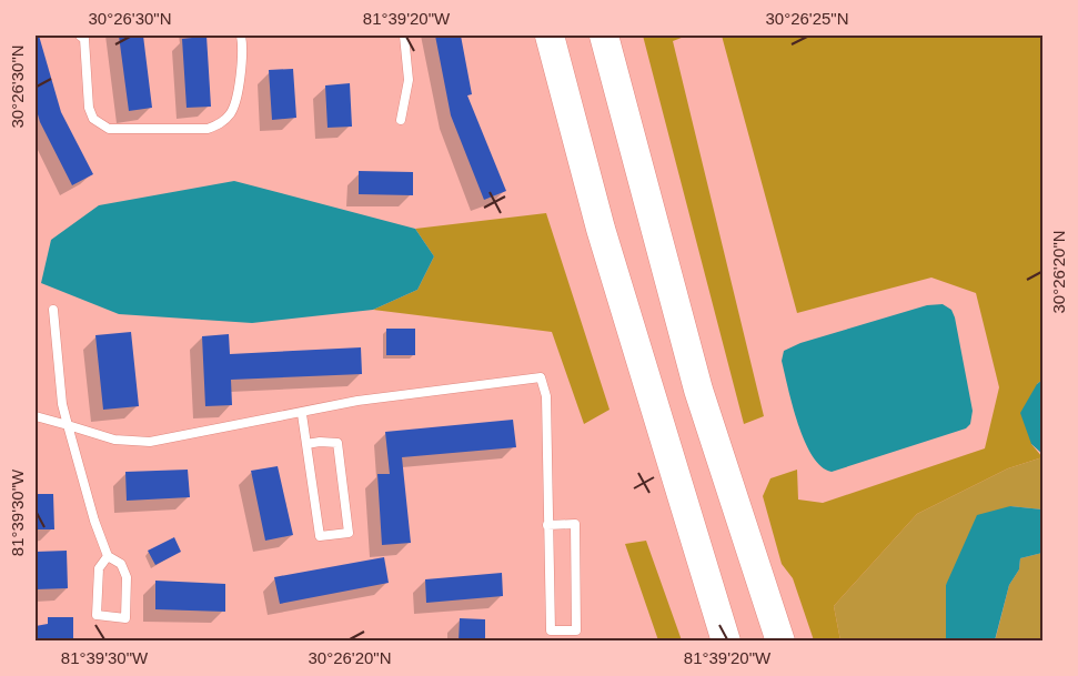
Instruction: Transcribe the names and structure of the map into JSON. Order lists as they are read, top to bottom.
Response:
{
  "coordinates": [
    "30°26'30\"N",
    "81°39'20\"W",
    "30°26'25\"N",
    "30°26'20\"N",
    "81°39'30\"W"
  ]
}
